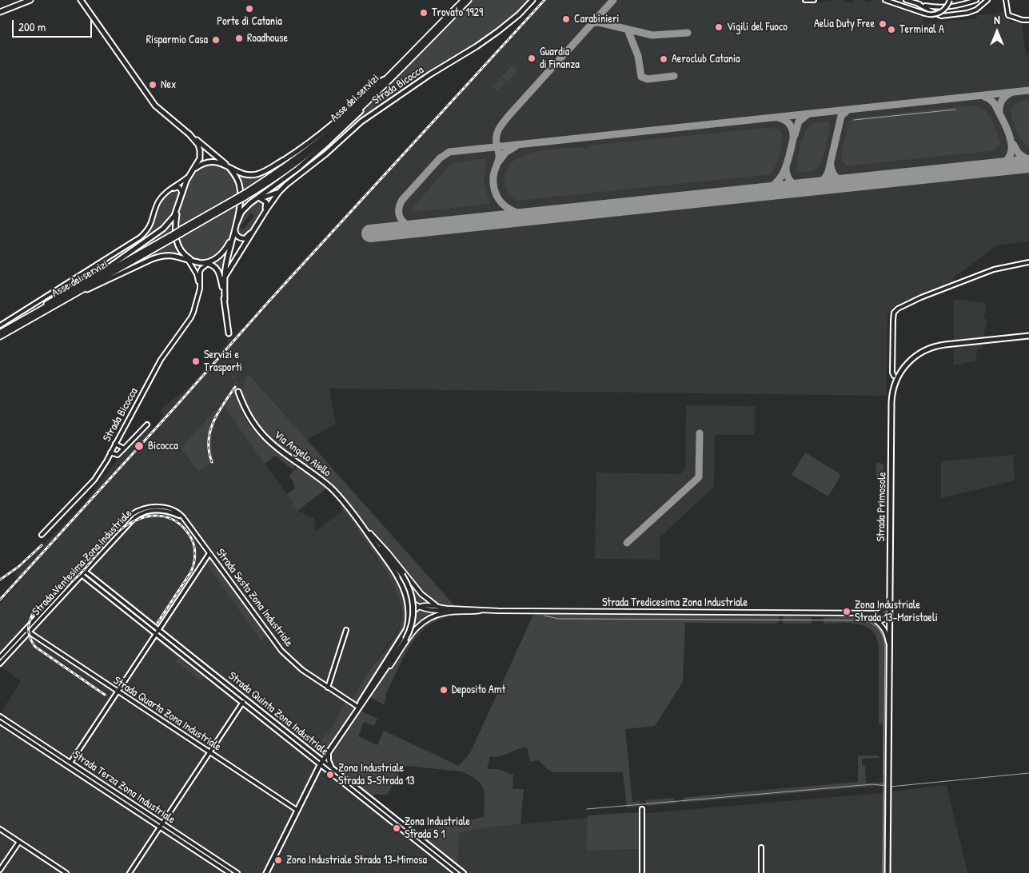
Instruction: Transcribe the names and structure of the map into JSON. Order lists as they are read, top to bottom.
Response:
{
  "streets": {
    "main road": [
      "Strada Bicocca",
      "Asse dei servizi",
      "Via Angelo Aiello",
      "Strada Primosole"
    ],
    "street": [
      "Strada Ventesima Zona Industriale",
      "Strada Sesta Zona Industriale",
      "Strada Tredicesima Zona Industriale",
      "Strada Quarta Zona Industriale",
      "Strada Quinta Zona Industriale",
      "Strada Terza Zona Industriale"
    ]
  },
  "crossings": [
    ["Strada Ventesima Zona Industriale", "Strada Sesta Zona Industriale"],
    ["Strada Ventesima Zona Industriale", "Strada Quarta Zona Industriale"],
    ["Strada Ventesima Zona Industriale", "Strada Quinta Zona Industriale"]
  ],
  "places": [
    "Porte di Catania",
    "Trovato 1929",
    "Carabinieri",
    "Aelia Duty Free",
    "Vigili del Fuoco",
    "Terminal A",
    "Roadhouse",
    "Risparmio Casa",
    "Guardia di Finanza",
    "Aeroclub Catania",
    "Nex",
    "Servizi e Trasporti",
    "Bicocca",
    "Zona Industriale Strada 13-Maristaeli",
    "Deposito Amt",
    "Zona Industriale Strada 5-Strada 13",
    "Zona Industriale Strada 5 1",
    "Zona Industriale Strada 13-Mimosa"
  ],
  "scale_bar": "200 m",
  "north": "top"
}
